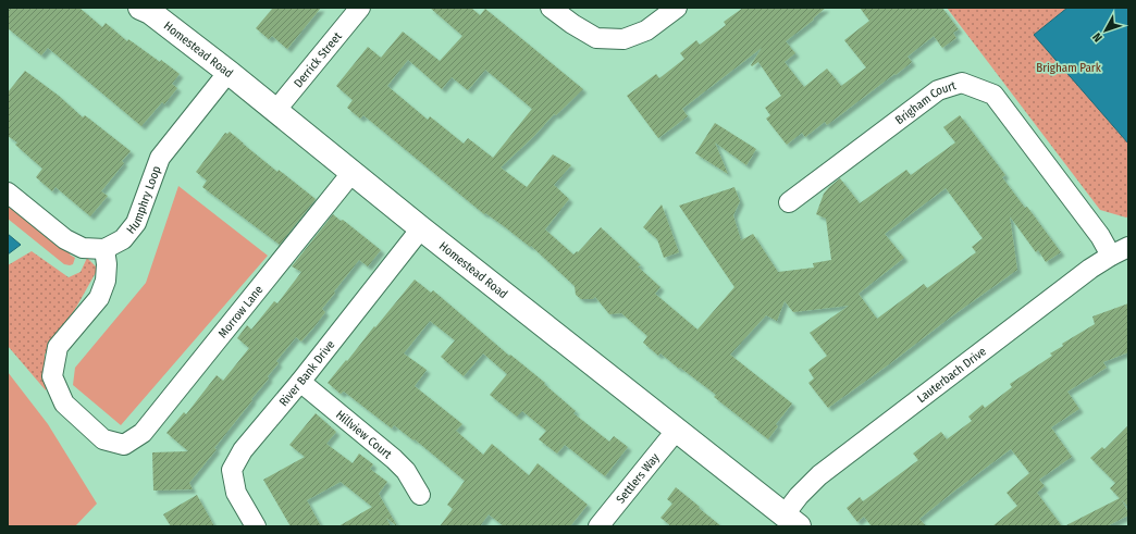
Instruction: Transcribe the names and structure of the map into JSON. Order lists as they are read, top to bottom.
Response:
{
  "streets": {
    "street": [
      "Homestead Road",
      "Derrick Street",
      "Brigham Court",
      "Humphry Loop",
      "Morrow Lane",
      "River Bank Drive",
      "Lauterbach Drive",
      "Hillview Court",
      "Settlers Way"
    ]
  },
  "crossings": [
    ["Homestead Road", "Derrick Street"],
    ["Homestead Road", "Humphry Loop"],
    ["Homestead Road", "Morrow Lane"],
    ["Homestead Road", "River Bank Drive"],
    ["Homestead Road", "Lauterbach Drive"],
    ["Homestead Road", "Settlers Way"],
    ["Brigham Court", "Lauterbach Drive"],
    ["Humphry Loop", "Morrow Lane"],
    ["River Bank Drive", "Hillview Court"]
  ],
  "parks": ["Brigham Park"],
  "north": "bottom left"
}
